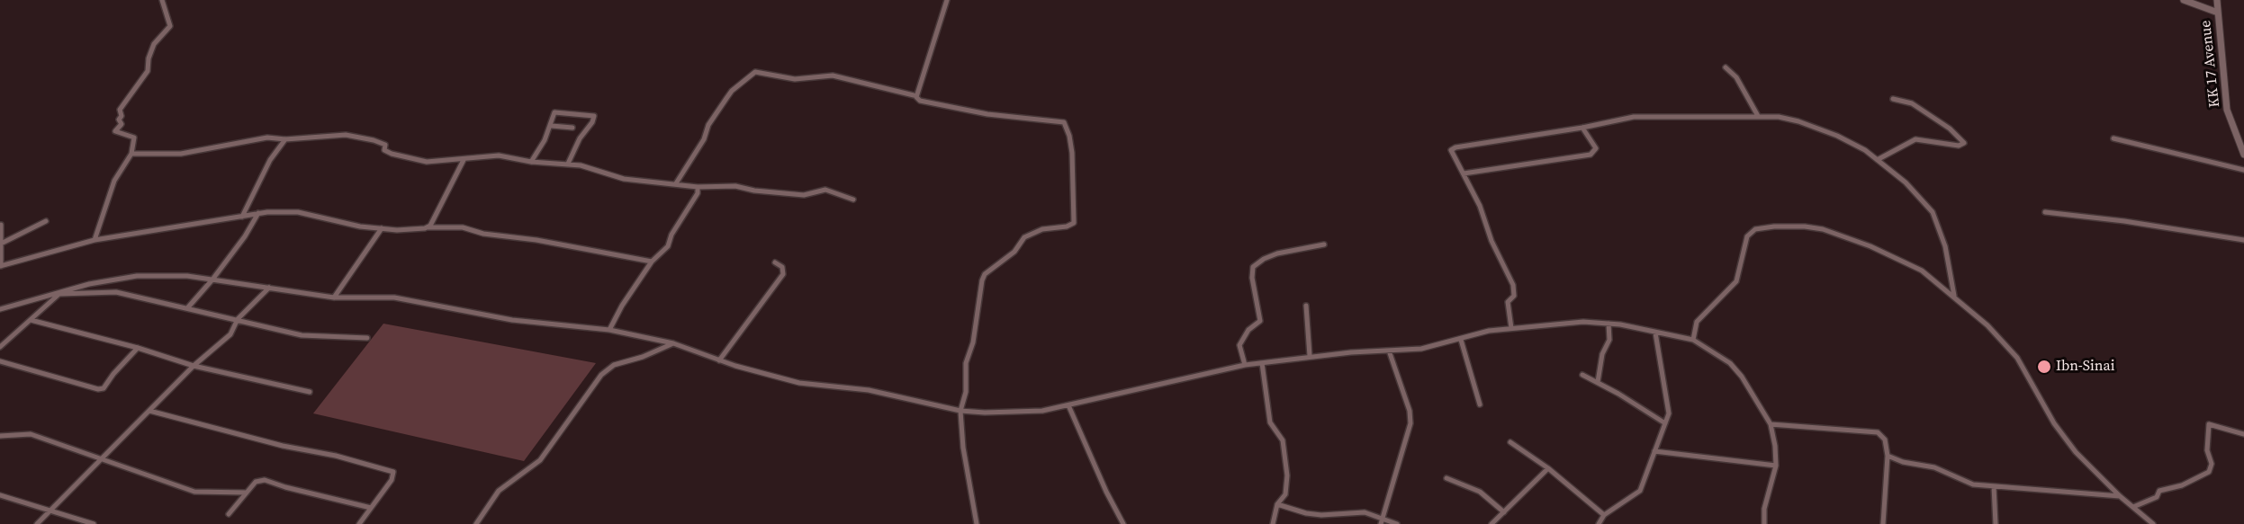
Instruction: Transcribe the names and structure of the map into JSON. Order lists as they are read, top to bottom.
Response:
{
  "streets": {
    "street": ["KK 17 Avenue"]
  },
  "places": ["Ibn-Sinai"]
}
